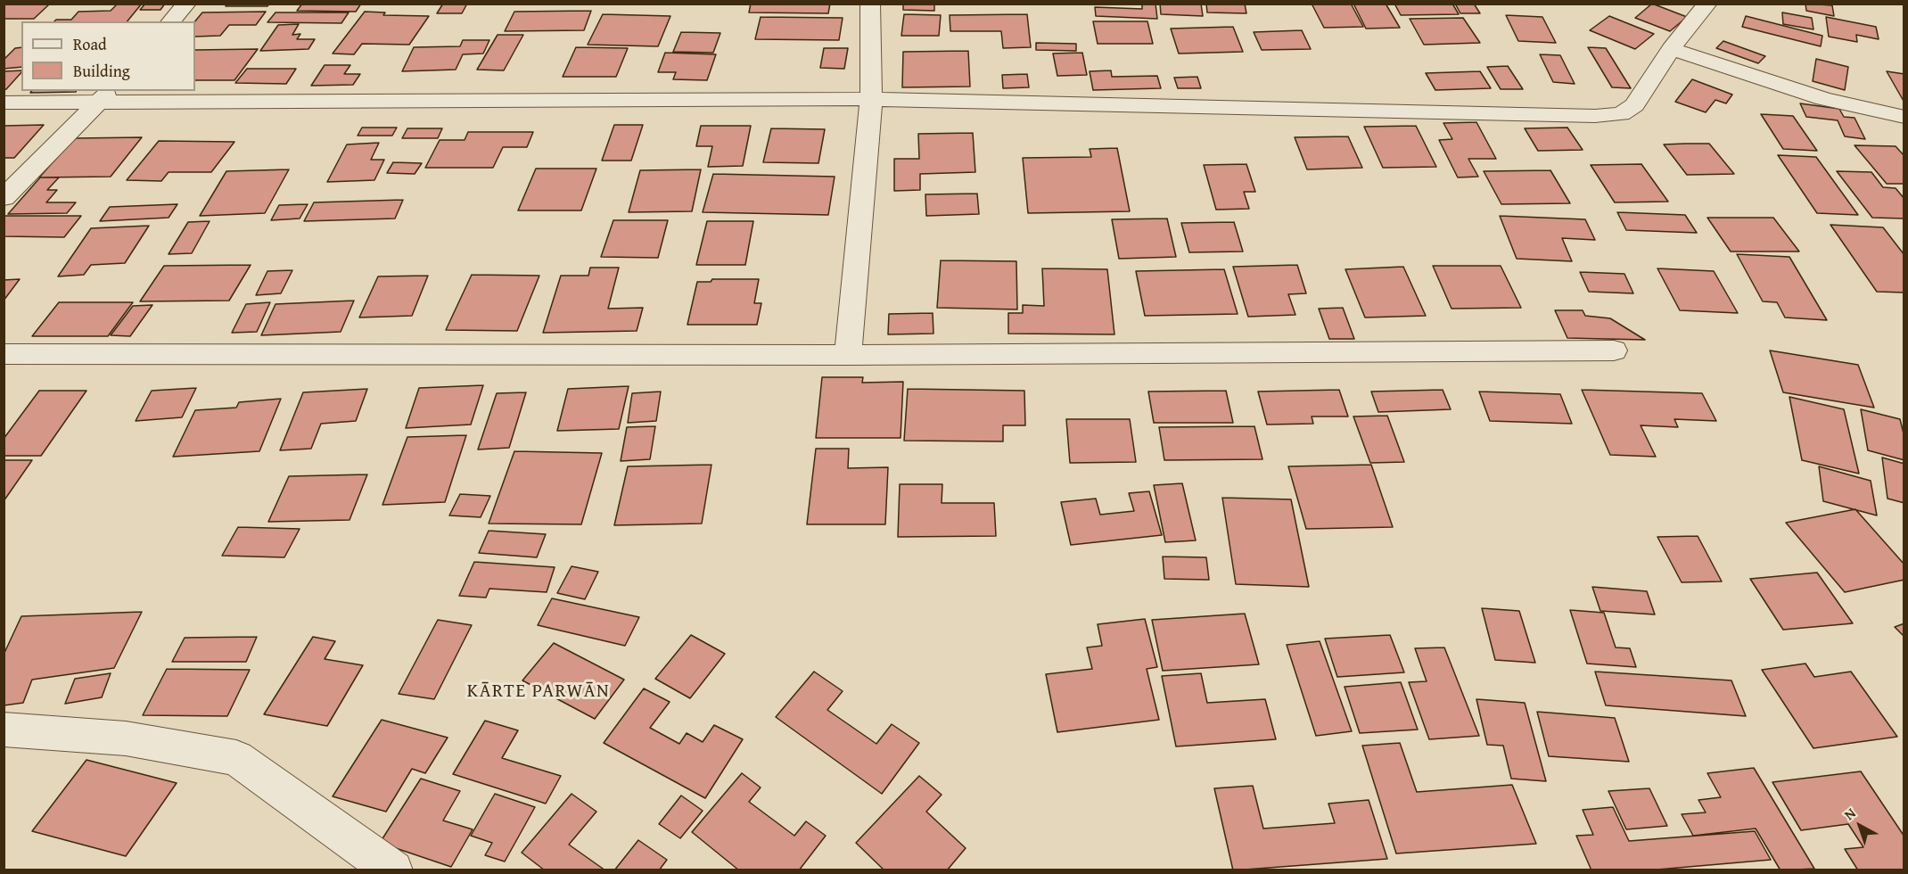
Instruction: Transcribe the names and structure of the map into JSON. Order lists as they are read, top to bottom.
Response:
{
  "districts": ["KĀRTE PARWĀN"],
  "legend": ["Road", "Building"],
  "north": "top left"
}
